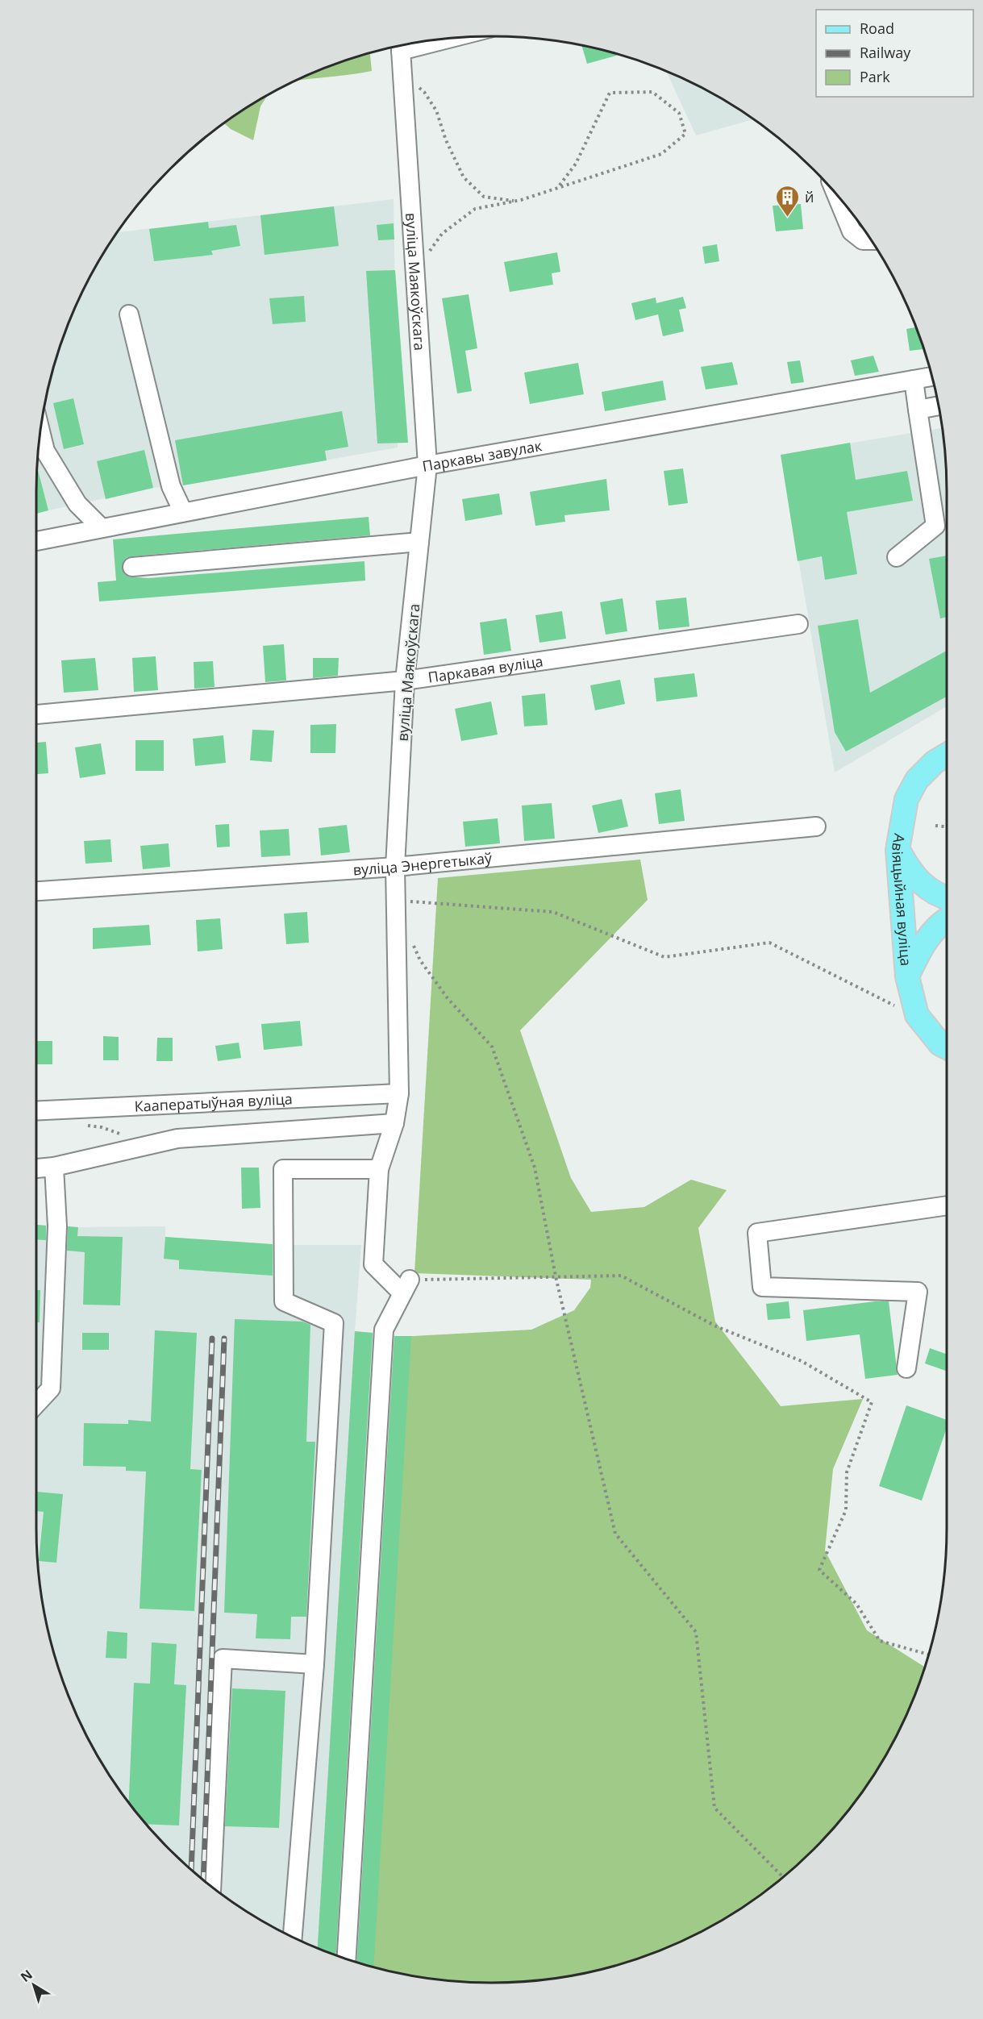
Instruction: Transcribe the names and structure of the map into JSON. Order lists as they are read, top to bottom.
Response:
{
  "streets": {
    "main road": ["Авіяцыйная вуліца"],
    "street": [
      "вуліца Маякоўскага",
      "Паркавы завулак",
      "Паркавая вуліца",
      "вуліца Энергетыкаў",
      "Кааператыўная вуліца"
    ]
  },
  "crossings": [
    ["вуліца Маякоўскага", "Паркавы завулак"],
    ["вуліца Маякоўскага", "Паркавая вуліца"],
    ["вуліца Маякоўскага", "вуліца Энергетыкаў"],
    ["вуліца Маякоўскага", "Кааператыўная вуліца"]
  ],
  "places": {
    "building": ["й"]
  },
  "legend": ["Road", "Railway", "Park"],
  "north": "top left"
}
